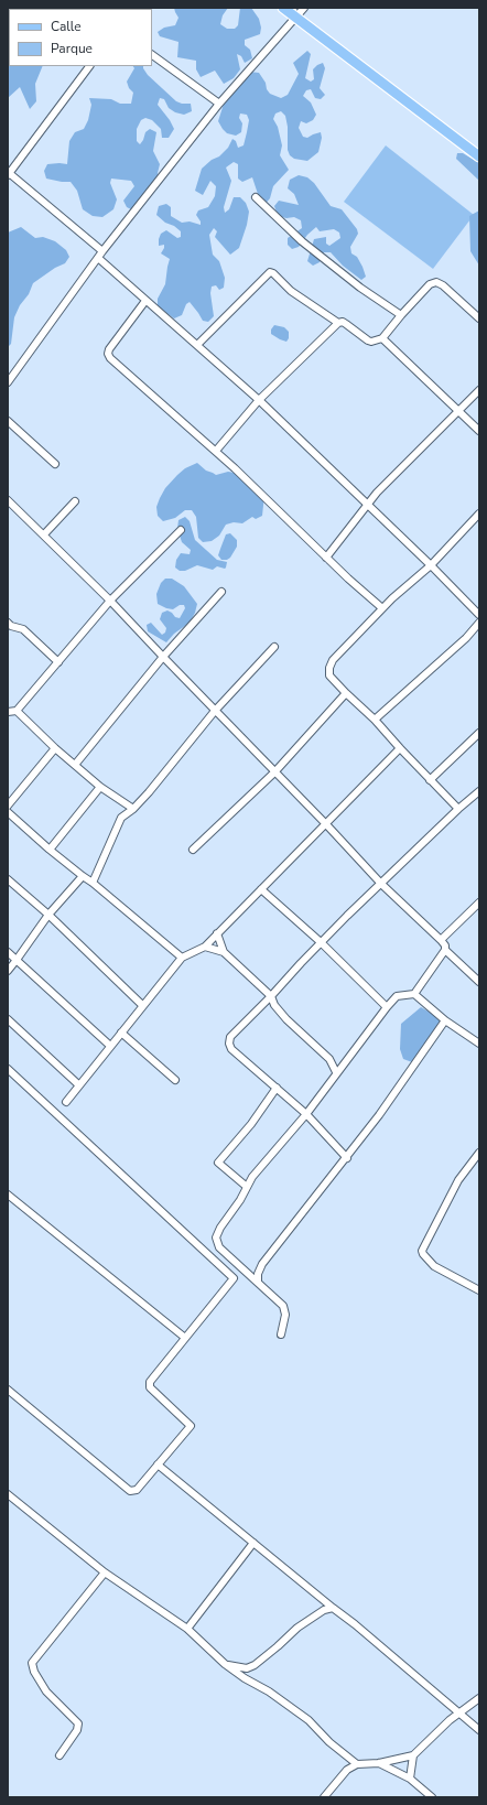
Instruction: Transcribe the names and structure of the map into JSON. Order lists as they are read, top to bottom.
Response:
{
  "legend": ["Calle", "Parque"]
}
